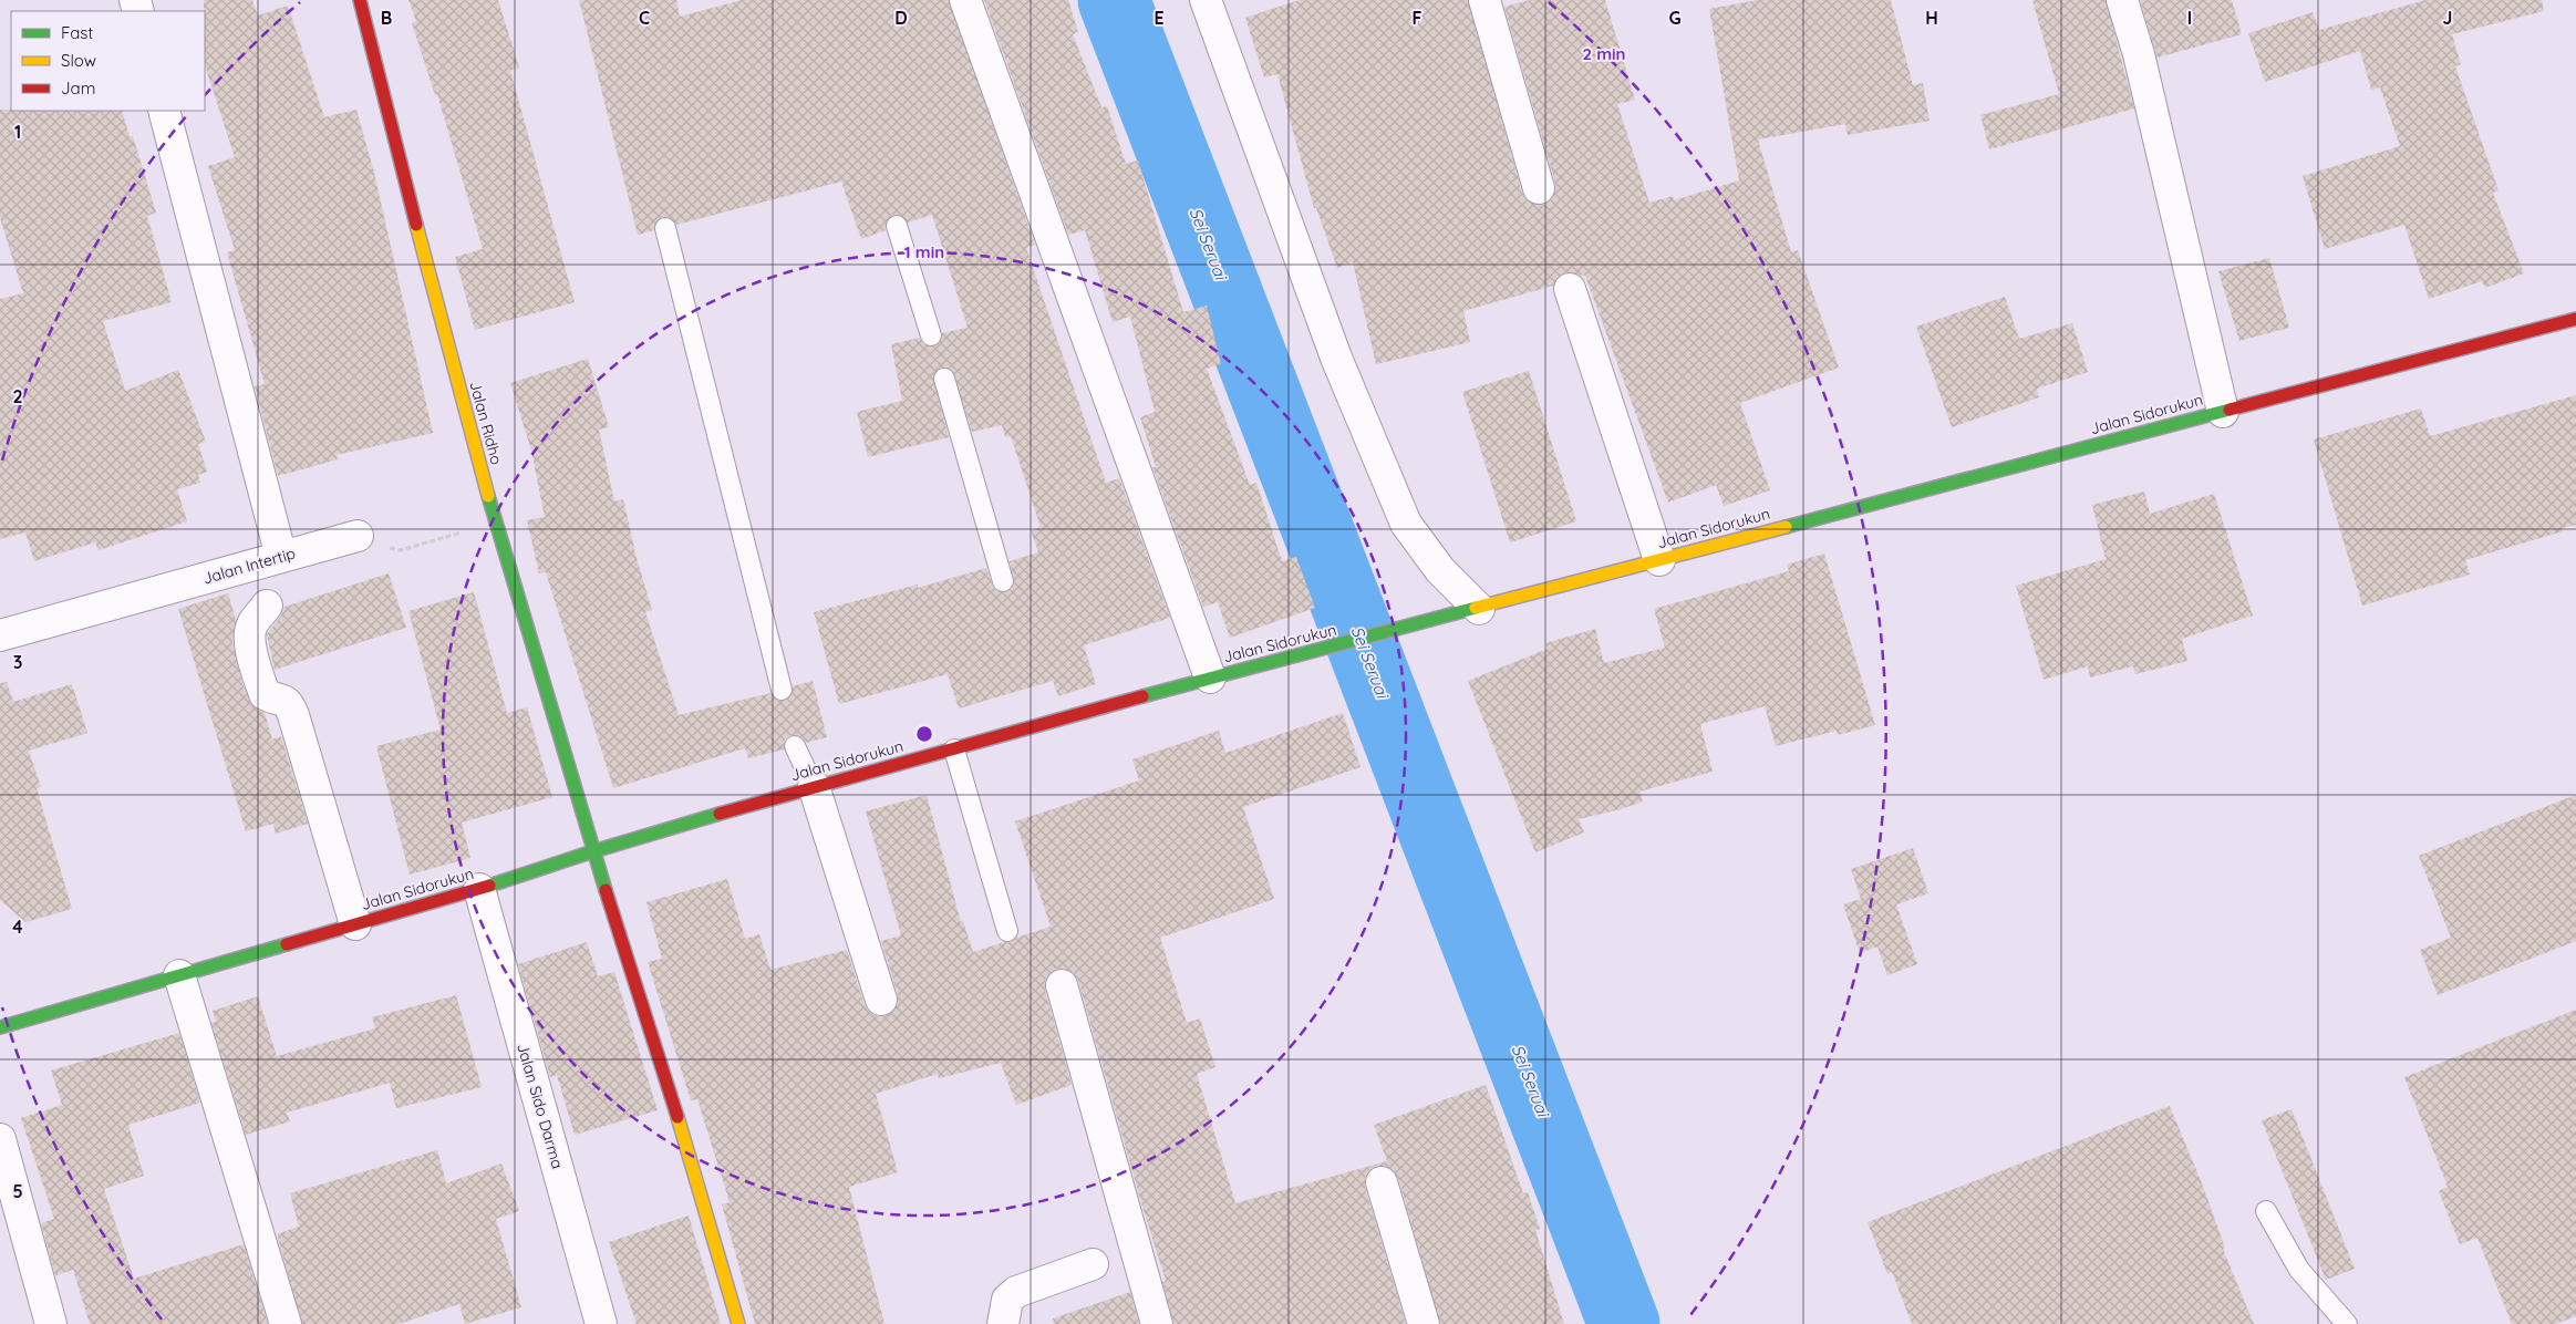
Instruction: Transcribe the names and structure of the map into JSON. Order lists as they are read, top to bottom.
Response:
{
  "streets": {
    "street": [
      "Jalan Sidorukun",
      "Jalan Ridho",
      "Jalan Intertip",
      "Jalan Sido Darma"
    ]
  },
  "crossings": [
    ["Jalan Sidorukun", "Jalan Ridho"],
    ["Jalan Sidorukun", "Jalan Sido Darma"]
  ],
  "water": ["Sei Seruai"],
  "legend": ["Fast", "Slow", "Jam"],
  "grid": {
    "columns": [
      "B",
      "C",
      "D",
      "E",
      "F",
      "G",
      "H",
      "I",
      "J"
    ],
    "rows": [
      "1",
      "2",
      "3",
      "4",
      "5"
    ]
  },
  "rings": ["2 min", "1 min"]
}
